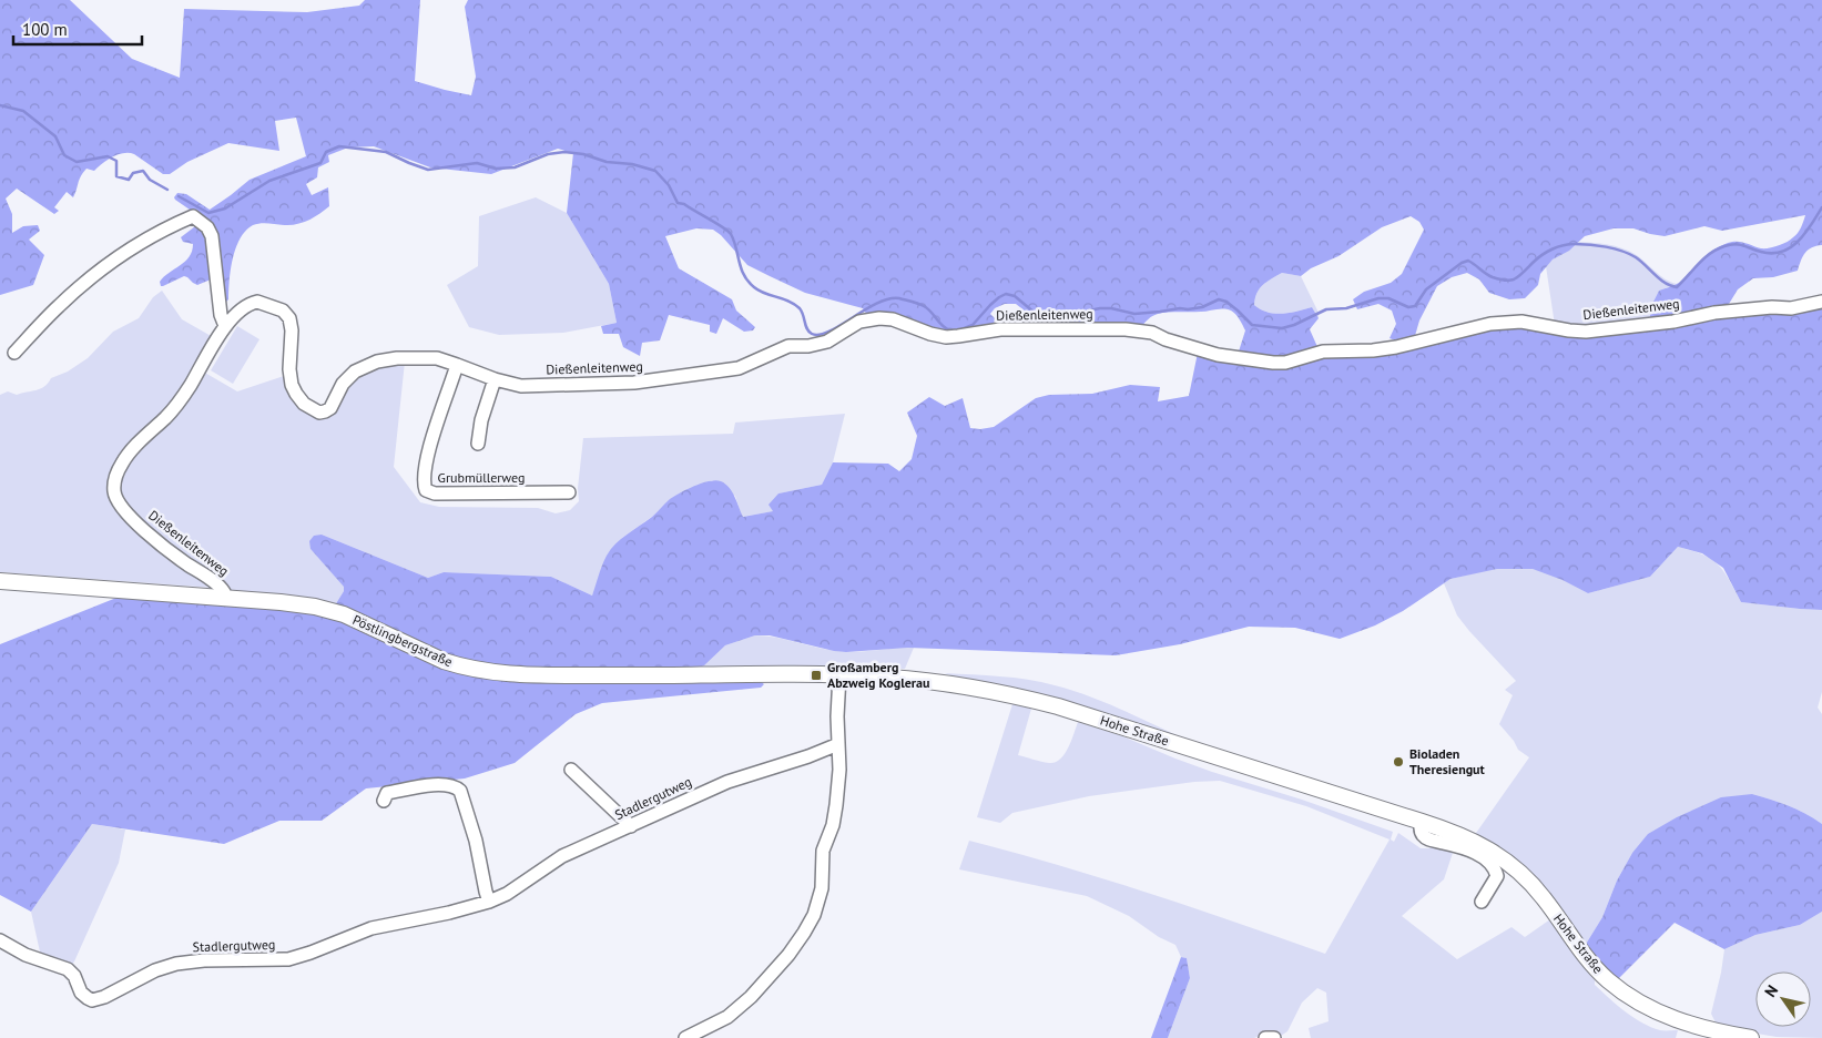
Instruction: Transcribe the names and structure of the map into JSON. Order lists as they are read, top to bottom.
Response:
{
  "streets": {
    "main road": ["Pöstlingbergstraße", "Hohe Straße"],
    "street": ["Dießenleitenweg", "Grubmüllerweg", "Stadlergutweg"]
  },
  "crossings": [
    ["Dießenleitenweg", "Grubmüllerweg"],
    ["Dießenleitenweg", "Pöstlingbergstraße"],
    ["Pöstlingbergstraße", "Hohe Straße"]
  ],
  "places": {
    "transit": ["Großamberg Abzweig Koglerau"],
    "other": ["Bioladen Theresiengut"]
  },
  "scale_bar": "100 m",
  "north": "top left"
}
